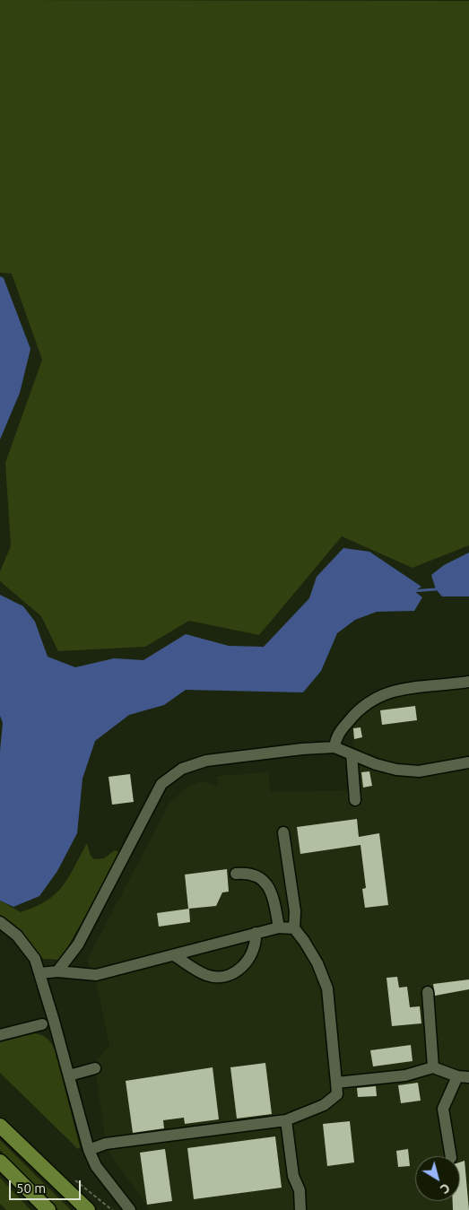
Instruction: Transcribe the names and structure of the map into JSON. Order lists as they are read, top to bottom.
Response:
{
  "scale_bar": "50 m",
  "north": "bottom right"
}
